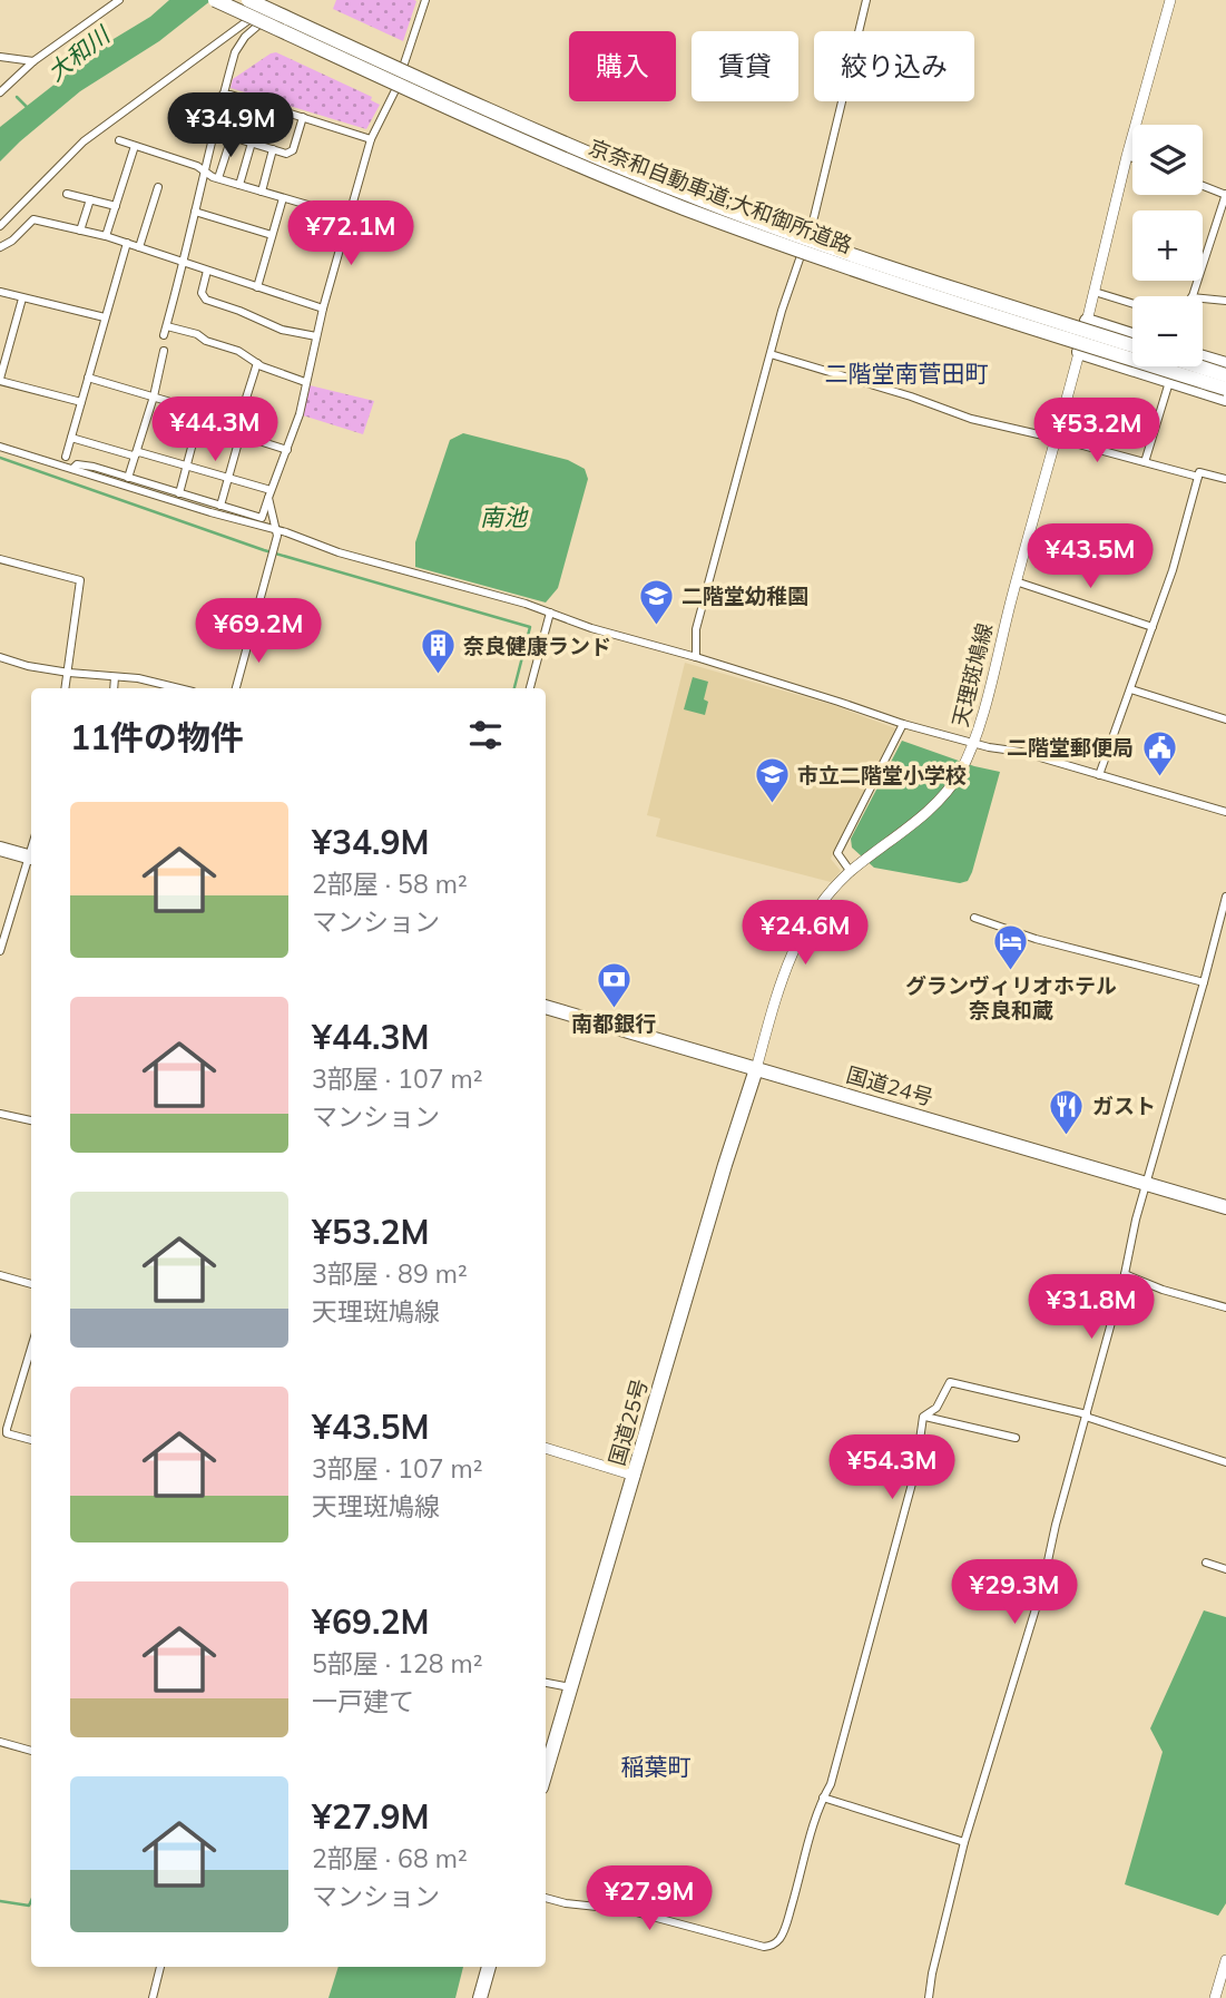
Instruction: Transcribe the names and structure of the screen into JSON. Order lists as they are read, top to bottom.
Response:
{
  "streets": {
    "highway": ["京奈和自動車道;大和御所道路", "国道24号", "国道25号"],
    "main road": ["天理斑鳩線"]
  },
  "crossings": [
    ["天理斑鳩線", "国道24号"],
    ["天理斑鳩線", "国道25号"],
    ["国道24号", "国道25号"]
  ],
  "districts": ["二階堂南菅田町", "稲葉町"],
  "water": ["大和川", "南池"],
  "places": {
    "school or university": ["二階堂幼稚園", "市立二階堂小学校"],
    "building": ["奈良健康ランド"],
    "public building": ["二階堂郵便局"],
    "hotel": ["グランヴィリオホテル 奈良和蔵"],
    "bank": ["南都銀行"],
    "restaurant": ["ガスト"]
  },
  "page": {
    "chip": ["購入", "賃貸", "絞り込み"],
    "price": [
      "¥34.9M",
      "¥72.1M",
      "¥44.3M",
      "¥53.2M",
      "¥43.5M",
      "¥69.2M",
      "¥24.6M",
      "¥31.8M",
      "¥54.3M",
      "¥29.3M",
      "¥27.9M"
    ],
    "map_buttons": ["+", "−"],
    "heading": "11件の物件",
    "list": [
      {
        "name": "¥34.9M",
        "note": "2部屋 · 58 m² · マンション"
      },
      {
        "name": "¥44.3M",
        "note": "3部屋 · 107 m² · マンション"
      },
      {
        "name": "¥53.2M",
        "note": "3部屋 · 89 m² · 天理斑鳩線"
      },
      {
        "name": "¥43.5M",
        "note": "3部屋 · 107 m² · 天理斑鳩線"
      },
      {
        "name": "¥69.2M",
        "note": "5部屋 · 128 m² · 一戸建て"
      },
      {
        "name": "¥27.9M",
        "note": "2部屋 · 68 m² · マンション"
      }
    ]
  }
}
